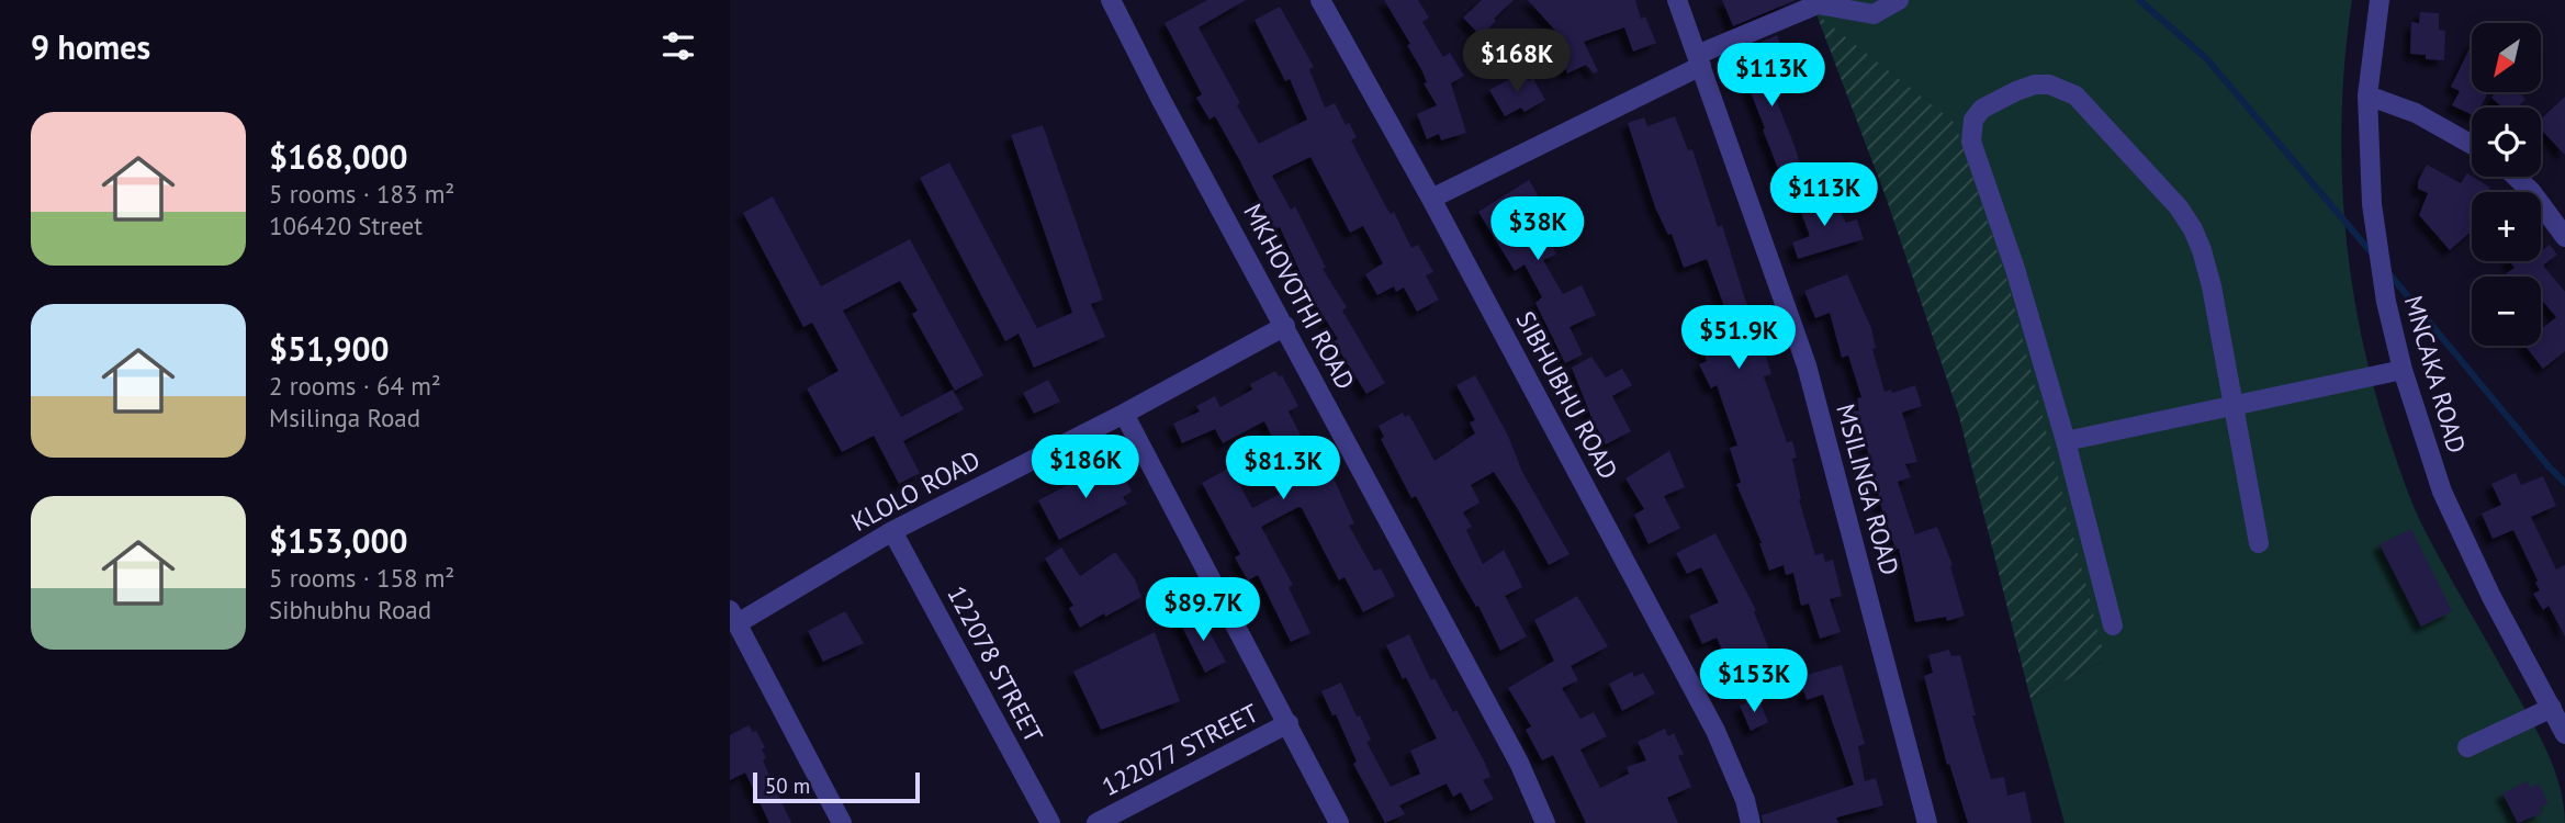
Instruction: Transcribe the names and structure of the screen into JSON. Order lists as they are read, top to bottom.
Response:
{
  "streets": {
    "street": [
      "MKHOVOTHI ROAD",
      "MNCAKA ROAD",
      "SIBHUBHU ROAD",
      "MSILINGA ROAD",
      "KLOLO ROAD",
      "122078 STREET",
      "122077 STREET"
    ]
  },
  "crossings": [
    ["MKHOVOTHI ROAD", "KLOLO ROAD"],
    ["KLOLO ROAD", "122078 STREET"]
  ],
  "scale_bar": "50 m",
  "north": "bottom left",
  "page": {
    "heading": "9 homes",
    "map_buttons": ["+", "−"],
    "price": [
      "$168K",
      "$113K",
      "$113K",
      "$38K",
      "$51.9K",
      "$186K",
      "$81.3K",
      "$89.7K",
      "$153K"
    ],
    "list": [
      {
        "name": "$168,000",
        "note": "5 rooms · 183 m² · 106420 Street"
      },
      {
        "name": "$51,900",
        "note": "2 rooms · 64 m² · Msilinga Road"
      },
      {
        "name": "$153,000",
        "note": "5 rooms · 158 m² · Sibhubhu Road"
      }
    ],
    "scale": "50 m"
  }
}
